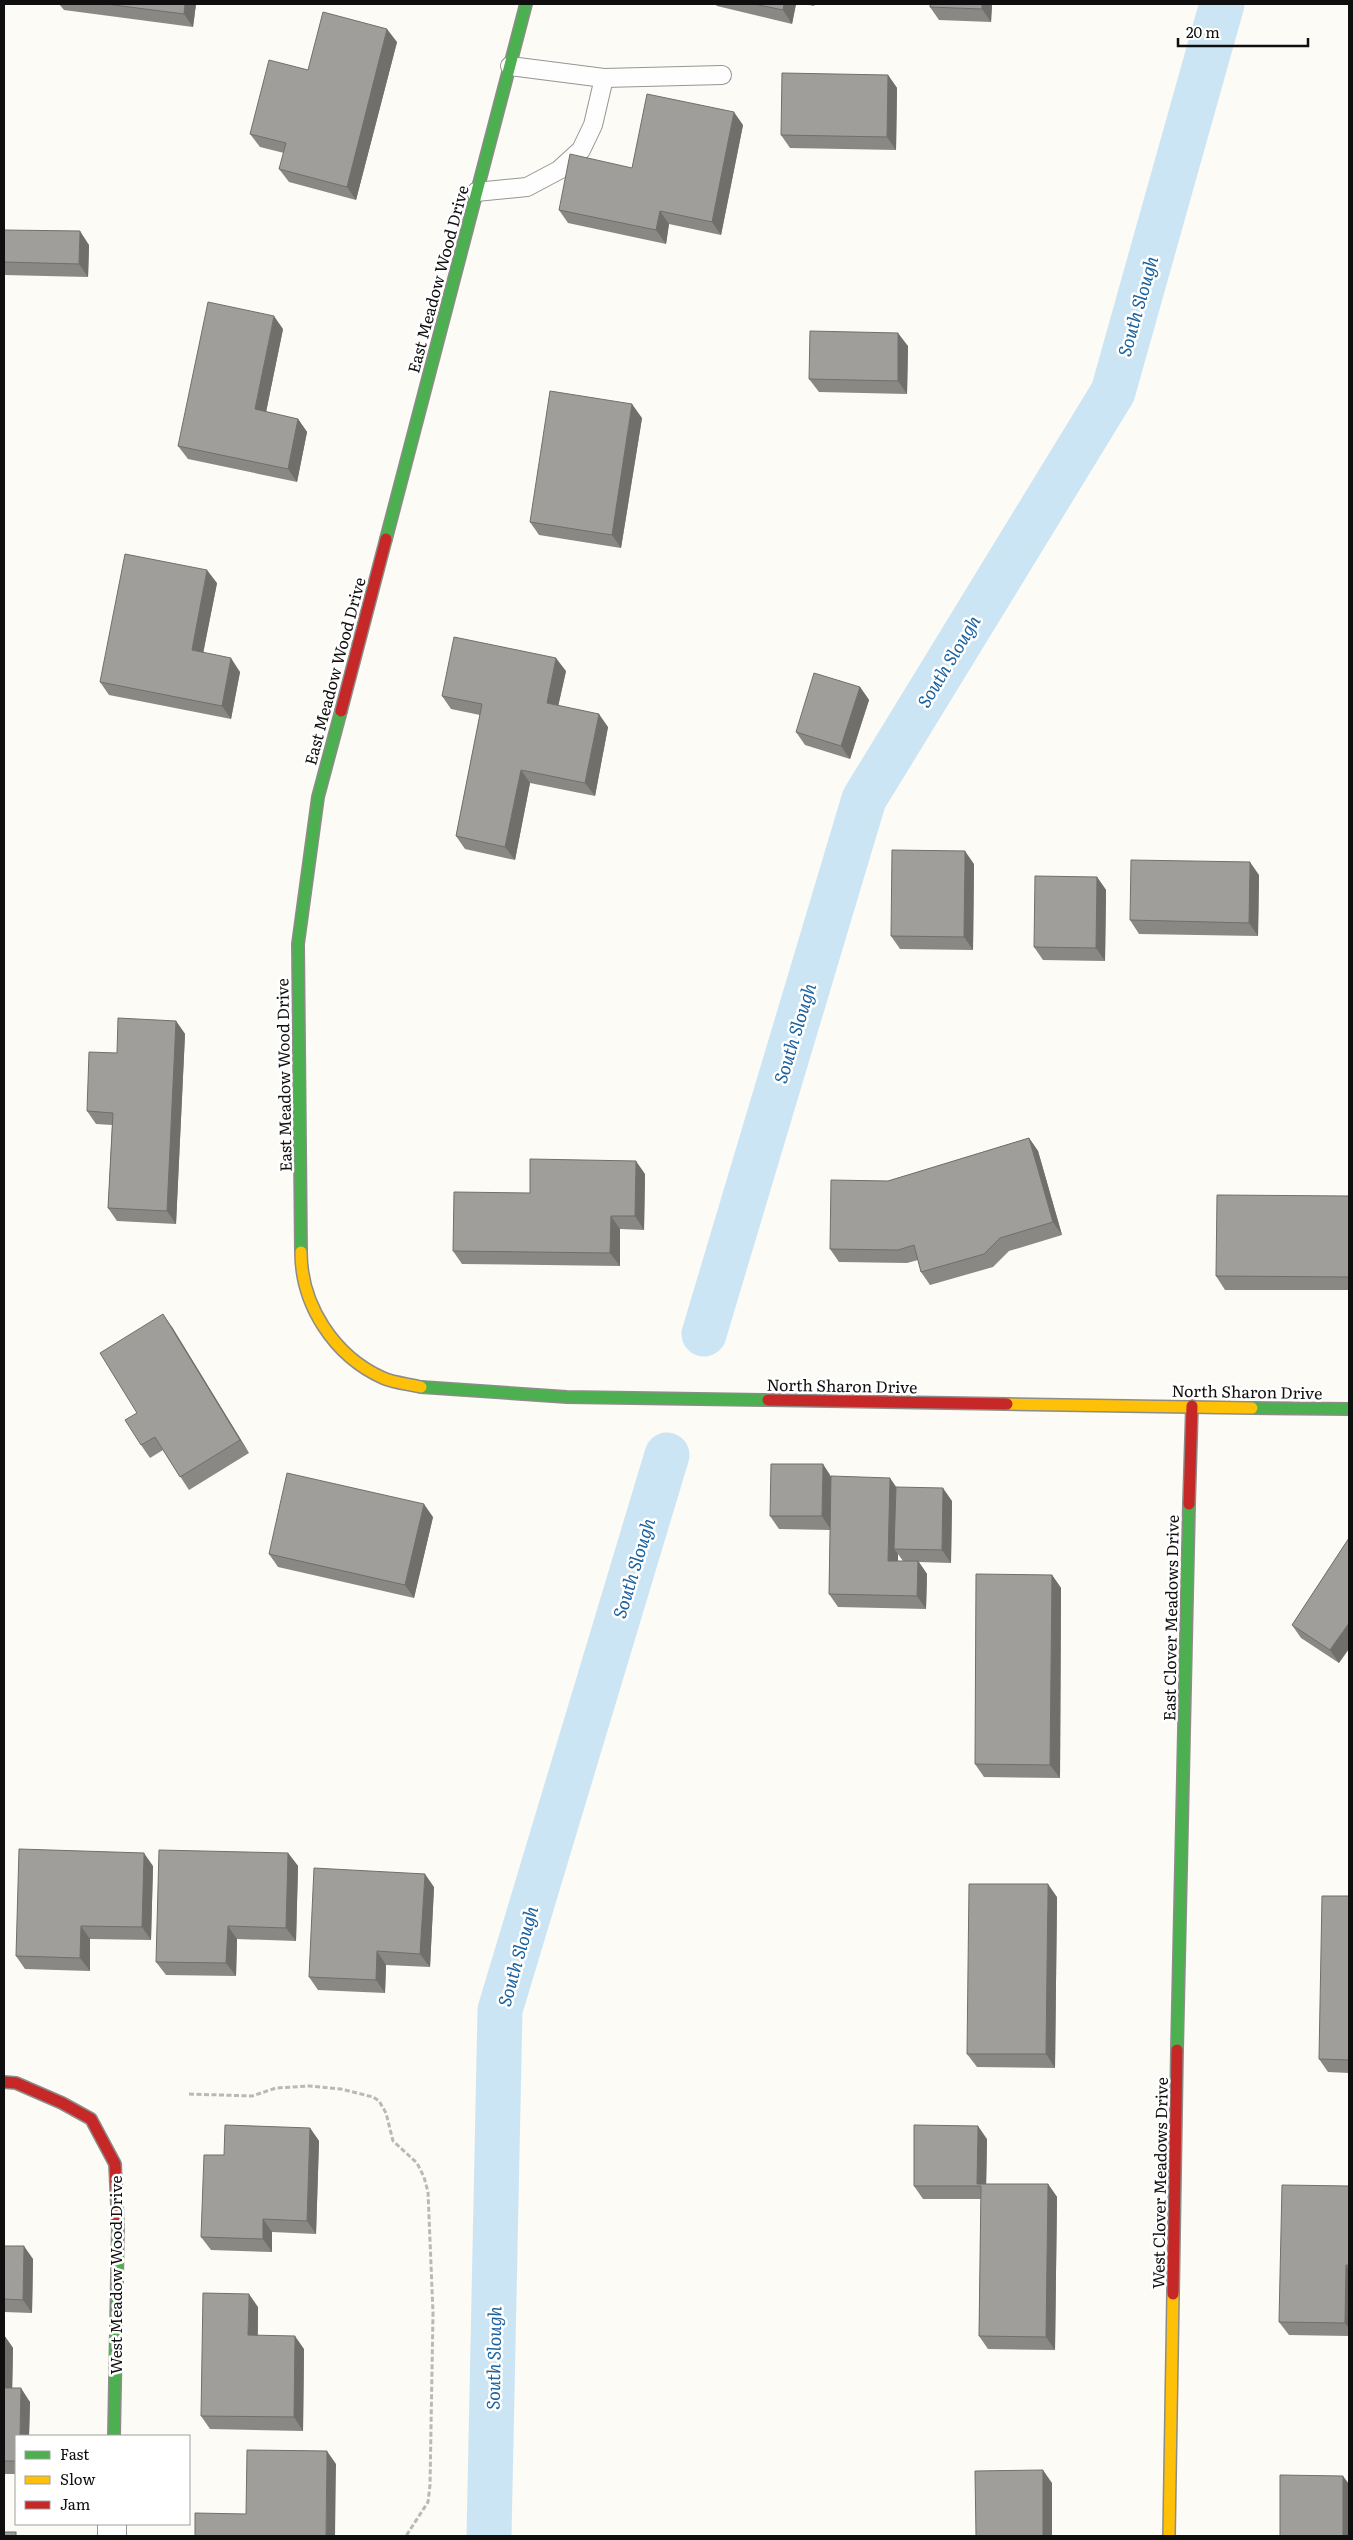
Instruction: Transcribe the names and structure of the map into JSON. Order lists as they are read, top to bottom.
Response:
{
  "streets": {
    "street": [
      "East Meadow Wood Drive",
      "North Sharon Drive",
      "East Clover Meadows Drive",
      "West Clover Meadows Drive",
      "West Meadow Wood Drive"
    ]
  },
  "crossings": [
    ["East Meadow Wood Drive", "North Sharon Drive"],
    ["North Sharon Drive", "East Clover Meadows Drive"],
    ["East Clover Meadows Drive", "West Clover Meadows Drive"]
  ],
  "water": ["South Slough"],
  "legend": ["Fast", "Slow", "Jam"],
  "scale_bar": "20 m"
}
